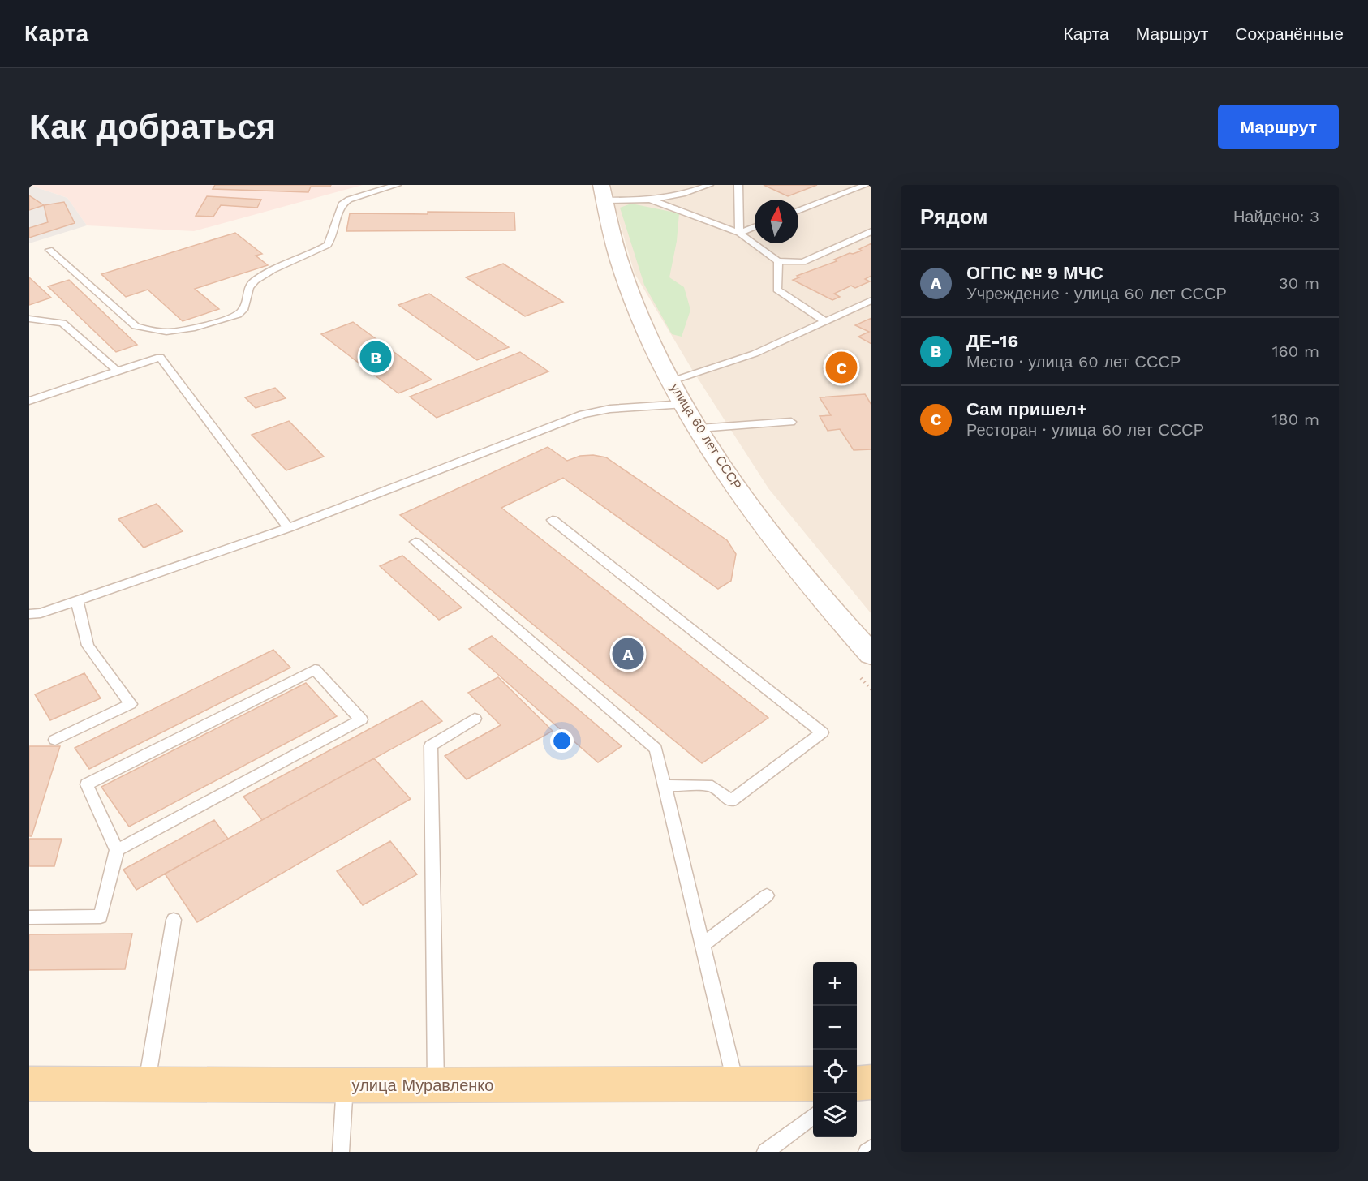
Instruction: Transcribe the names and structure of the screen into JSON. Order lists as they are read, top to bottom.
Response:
{
  "streets": {
    "main road": ["улица 60 лет СССР", "улица Муравленко"]
  },
  "north": "top",
  "page": {
    "header": "Карта",
    "nav": ["Карта", "Маршрут", "Сохранённые"],
    "buttons": "Маршрут",
    "title": "Как добраться",
    "heading": ["Рядом", "Найдено: 3"],
    "list": [
      {
        "mark": "A",
        "name": "ОГПС № 9 МЧС",
        "note": "Учреждение · улица 60 лет СССР",
        "value": "30 m"
      },
      {
        "mark": "B",
        "name": "ДЕ-16",
        "note": "Место · улица 60 лет СССР",
        "value": "160 m"
      },
      {
        "mark": "C",
        "name": "Сам пришел+",
        "note": "Ресторан · улица 60 лет СССР",
        "value": "180 m"
      }
    ],
    "pins": ["B", "C", "A"],
    "map_buttons": ["+", "−"]
  }
}
